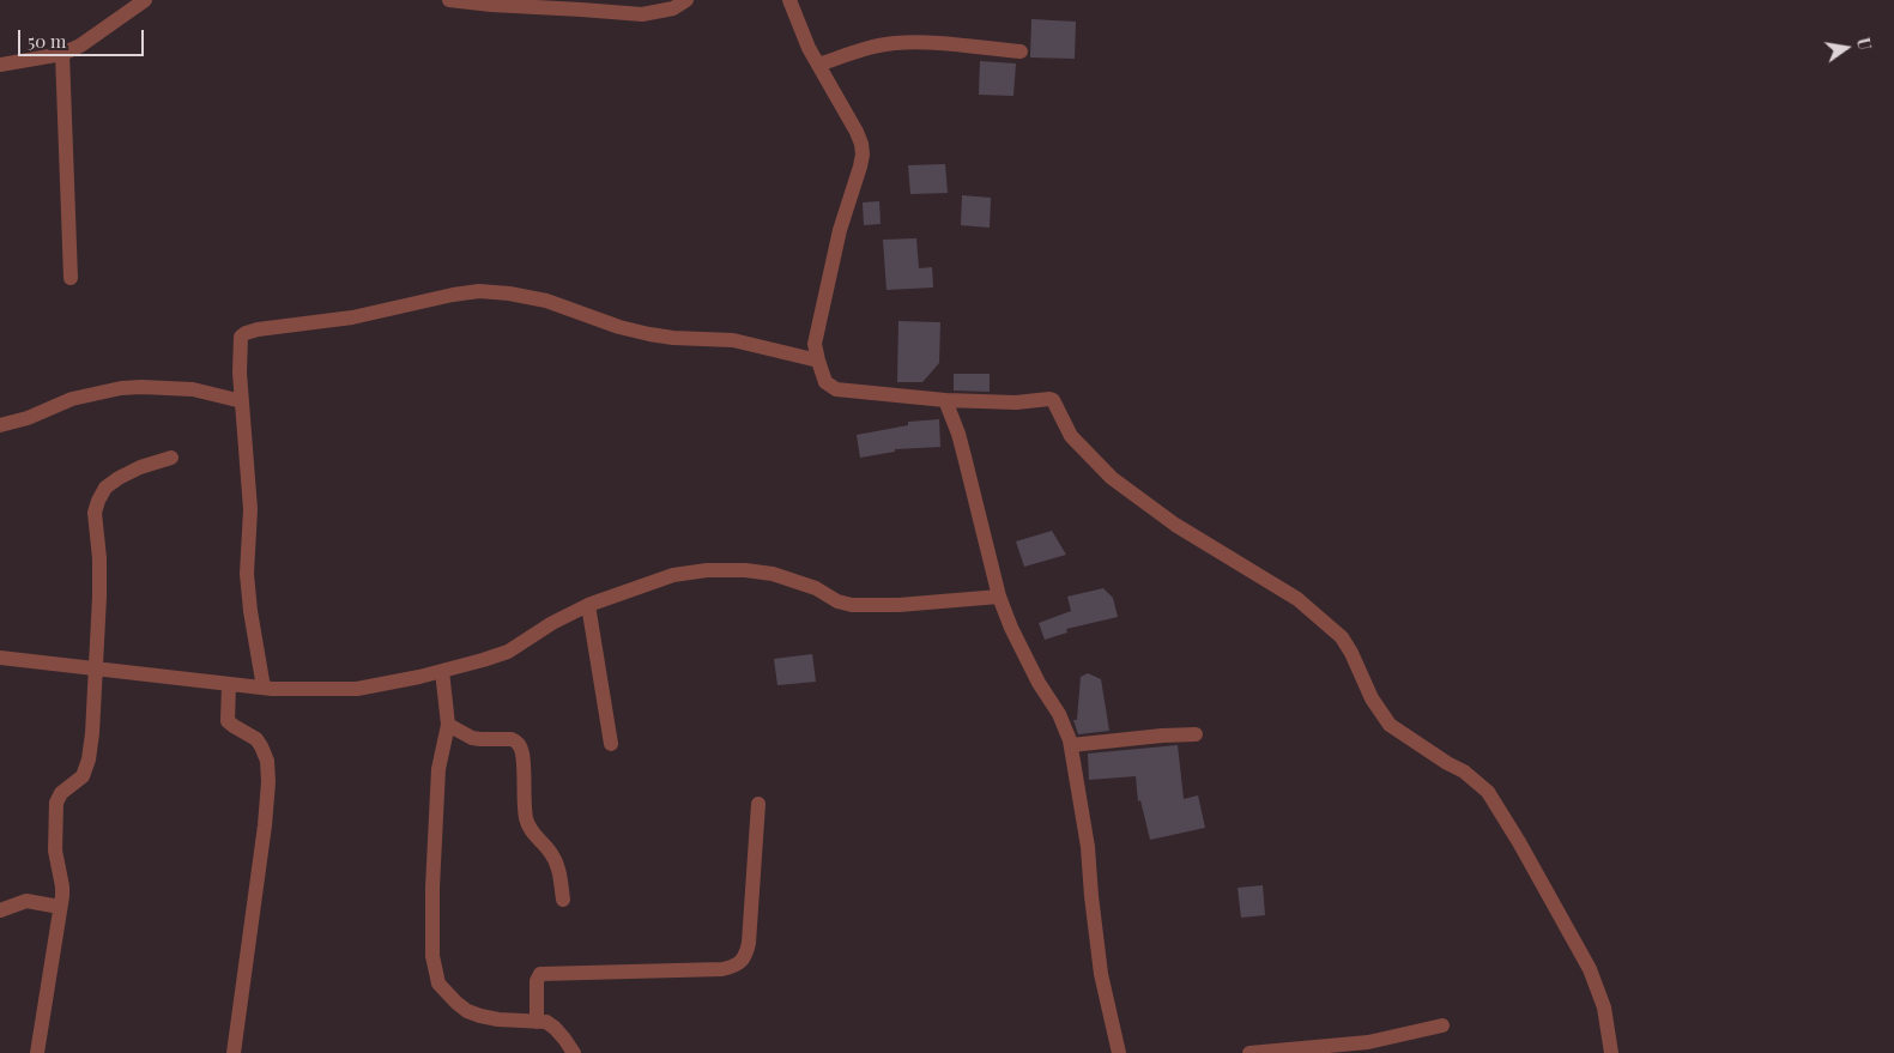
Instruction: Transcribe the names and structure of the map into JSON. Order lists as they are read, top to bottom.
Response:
{
  "scale_bar": "50 m",
  "north": "right"
}
